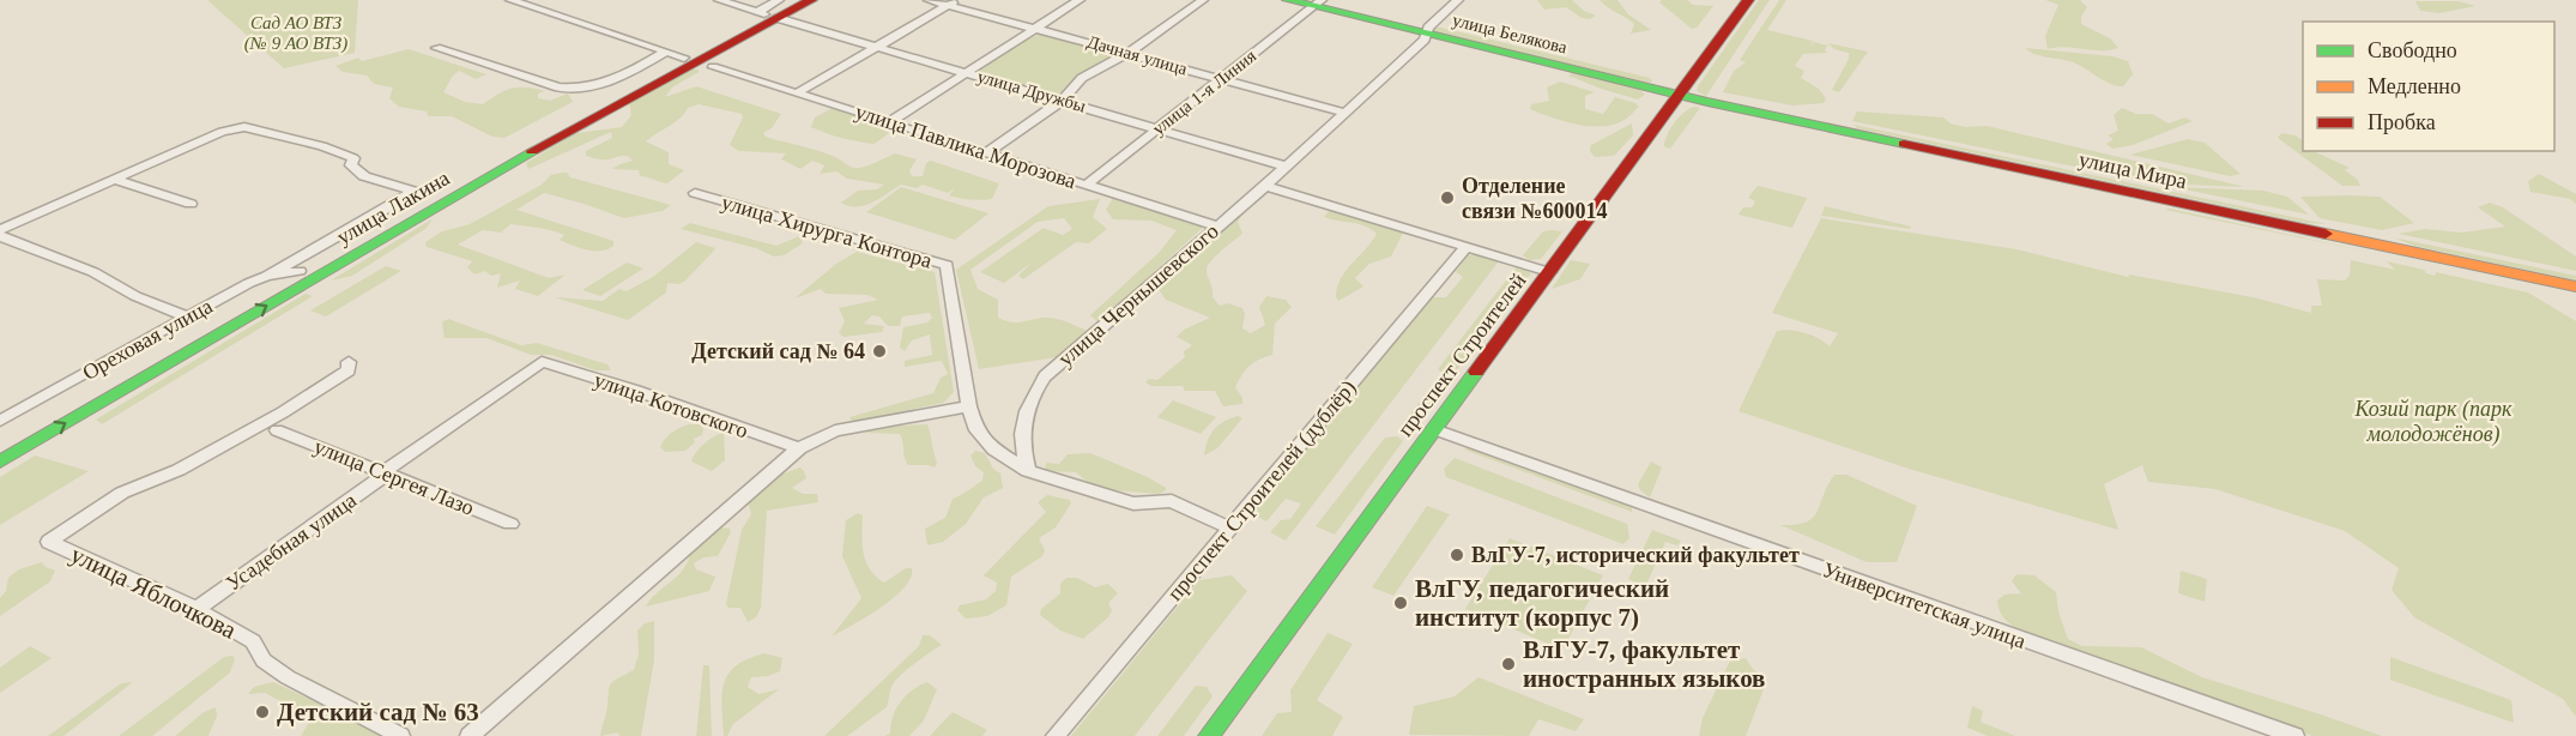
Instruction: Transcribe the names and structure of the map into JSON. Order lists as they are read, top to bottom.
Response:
{
  "streets": {
    "main road": [
      "улица Белякова",
      "улица Мира",
      "улица Лакина",
      "проспект Строителей"
    ],
    "street": [
      "Дачная улица",
      "улица Дружбы",
      "улица 1-я Линия",
      "улица Павлика Морозова",
      "улица Хирурга Контора",
      "улица Чернышевского",
      "Ореховая улица",
      "улица Котовского",
      "улица Сергея Лазо",
      "проспект Строителей (дублёр)",
      "Усадебная улица",
      "улица Яблочкова",
      "Университетская улица"
    ]
  },
  "crossings": [
    ["улица Белякова", "улица 1-я Линия"],
    ["улица Белякова", "улица Мира"],
    ["улица Белякова", "улица Чернышевского"],
    ["улица Белякова", "проспект Строителей"],
    ["Дачная улица", "улица 1-я Линия"],
    ["Дачная улица", "улица Чернышевского"],
    ["улица Дружбы", "улица 1-я Линия"],
    ["улица Дружбы", "улица Лакина"],
    ["улица Дружбы", "улица Чернышевского"],
    ["улица 1-я Линия", "улица Павлика Морозова"],
    ["улица Павлика Морозова", "улица Чернышевского"],
    ["улица Мира", "проспект Строителей"],
    ["улица Лакина", "Ореховая улица"],
    ["проспект Строителей", "Университетская улица"],
    ["улица Котовского", "Усадебная улица"],
    ["улица Сергея Лазо", "Усадебная улица"],
    ["Усадебная улица", "улица Яблочкова"]
  ],
  "parks": ["Сад АО ВТЗ (№ 9 АО ВТЗ)", "Козий парк (парк молодожёнов)"],
  "places": [
    "Отделение связи №600014",
    "Детский сад № 64",
    "ВлГУ-7, исторический факультет",
    "ВлГУ, педагогический институт (корпус 7)",
    "ВлГУ-7, факультет иностранных языков",
    "Детский сад № 63"
  ],
  "legend": ["Свободно", "Медленно", "Пробка"]
}
